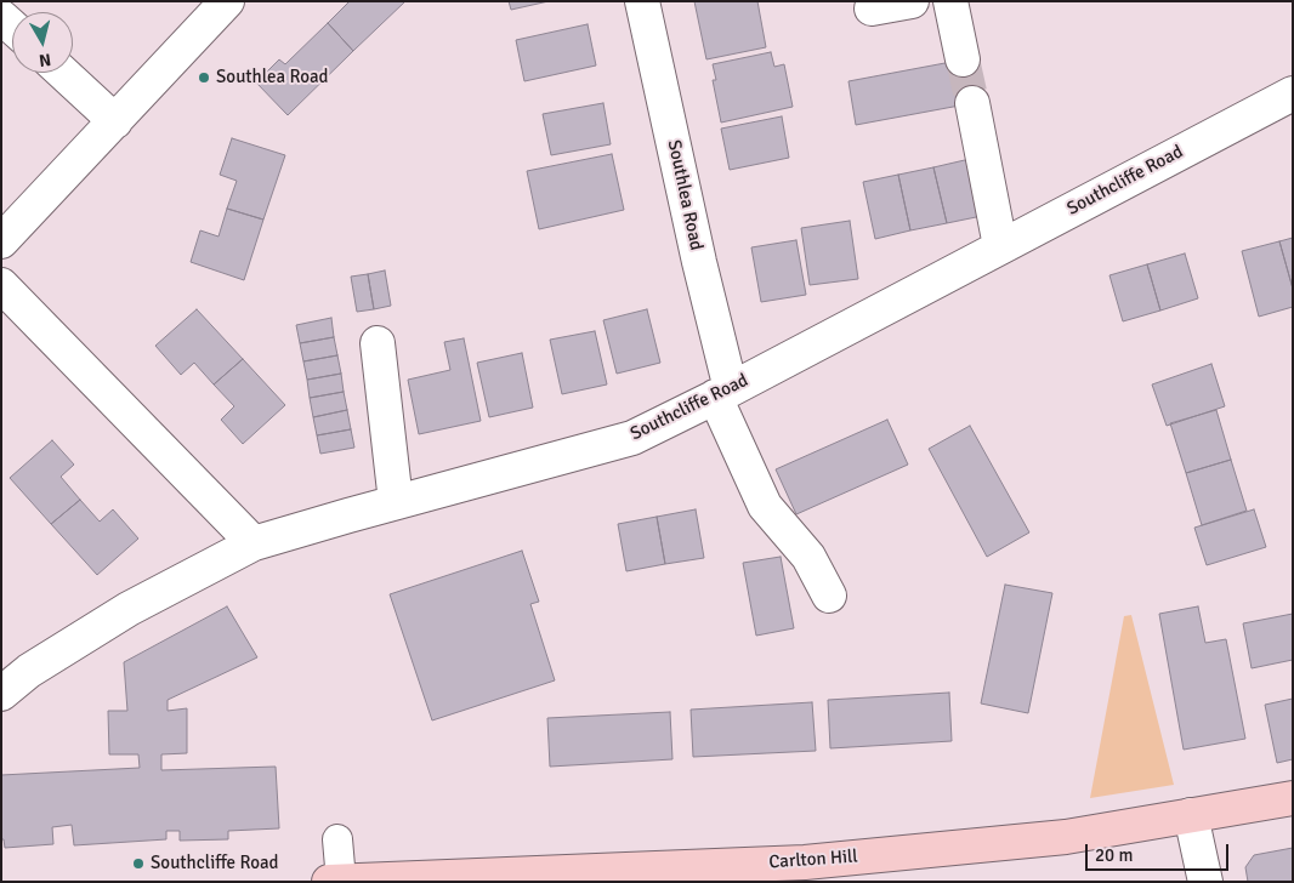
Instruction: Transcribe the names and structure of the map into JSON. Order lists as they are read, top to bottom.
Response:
{
  "streets": {
    "main road": ["Carlton Hill"],
    "street": ["Southcliffe Road", "Southlea Road"]
  },
  "crossings": [
    ["Southcliffe Road", "Southlea Road"]
  ],
  "places": ["Southlea Road", "Southcliffe Road"],
  "scale_bar": "20 m",
  "north": "bottom"
}
